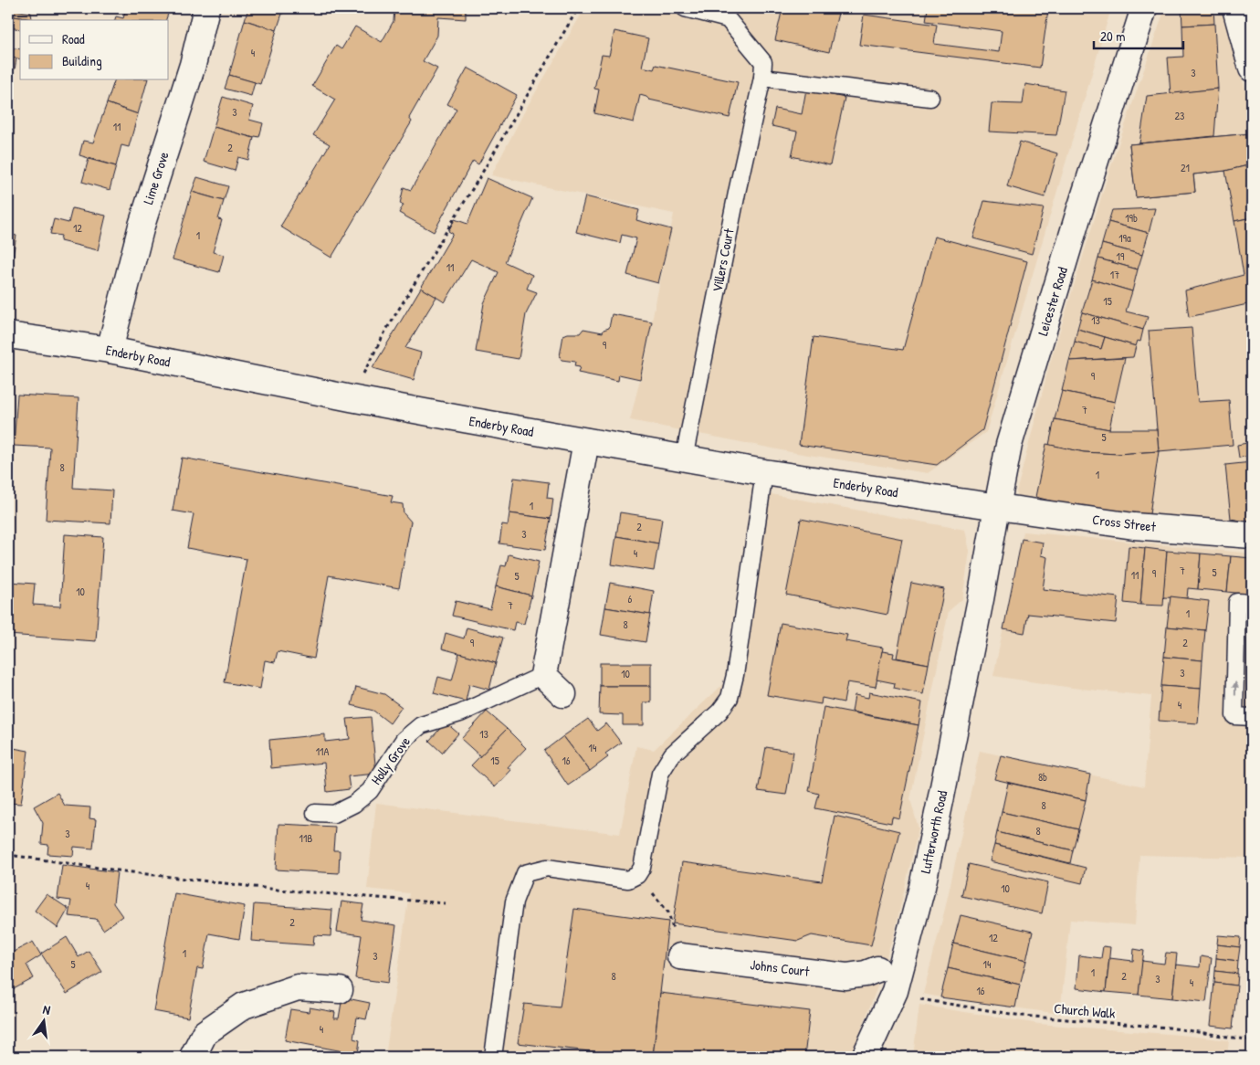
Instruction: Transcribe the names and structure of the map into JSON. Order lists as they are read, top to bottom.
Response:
{
  "streets": {
    "street": [
      "Lime Grove",
      "Leicester Road",
      "Enderby Road",
      "Cross Street",
      "Lutterworth Road",
      "Johns Court"
    ],
    "lane": ["Villers Court", "Holly Grove"],
    "path": ["Church Walk"]
  },
  "crossings": [
    ["Lime Grove", "Enderby Road"],
    ["Villers Court", "Enderby Road"],
    ["Leicester Road", "Enderby Road"],
    ["Leicester Road", "Cross Street"],
    ["Leicester Road", "Lutterworth Road"],
    ["Enderby Road", "Cross Street"]
  ],
  "house_numbers": [
    "4",
    "3",
    "3",
    "23",
    "11",
    "2",
    "21",
    "19b",
    "12",
    "1",
    "19a",
    "19",
    "11",
    "17",
    "15",
    "13",
    "9",
    "9",
    "7",
    "5",
    "8",
    "1",
    "1",
    "2",
    "3",
    "4",
    "7",
    "5",
    "9",
    "11",
    "5",
    "10",
    "6",
    "7",
    "1",
    "8",
    "9",
    "2",
    "3",
    "10",
    "4",
    "13",
    "14",
    "11A",
    "15",
    "16",
    "8b",
    "8",
    "8",
    "3",
    "11B",
    "4",
    "10",
    "2",
    "12",
    "1",
    "3",
    "5",
    "14",
    "1",
    "8",
    "2",
    "3",
    "4",
    "16",
    "4"
  ],
  "legend": ["Road", "Building"],
  "scale_bar": "20 m",
  "north": "top"
}
